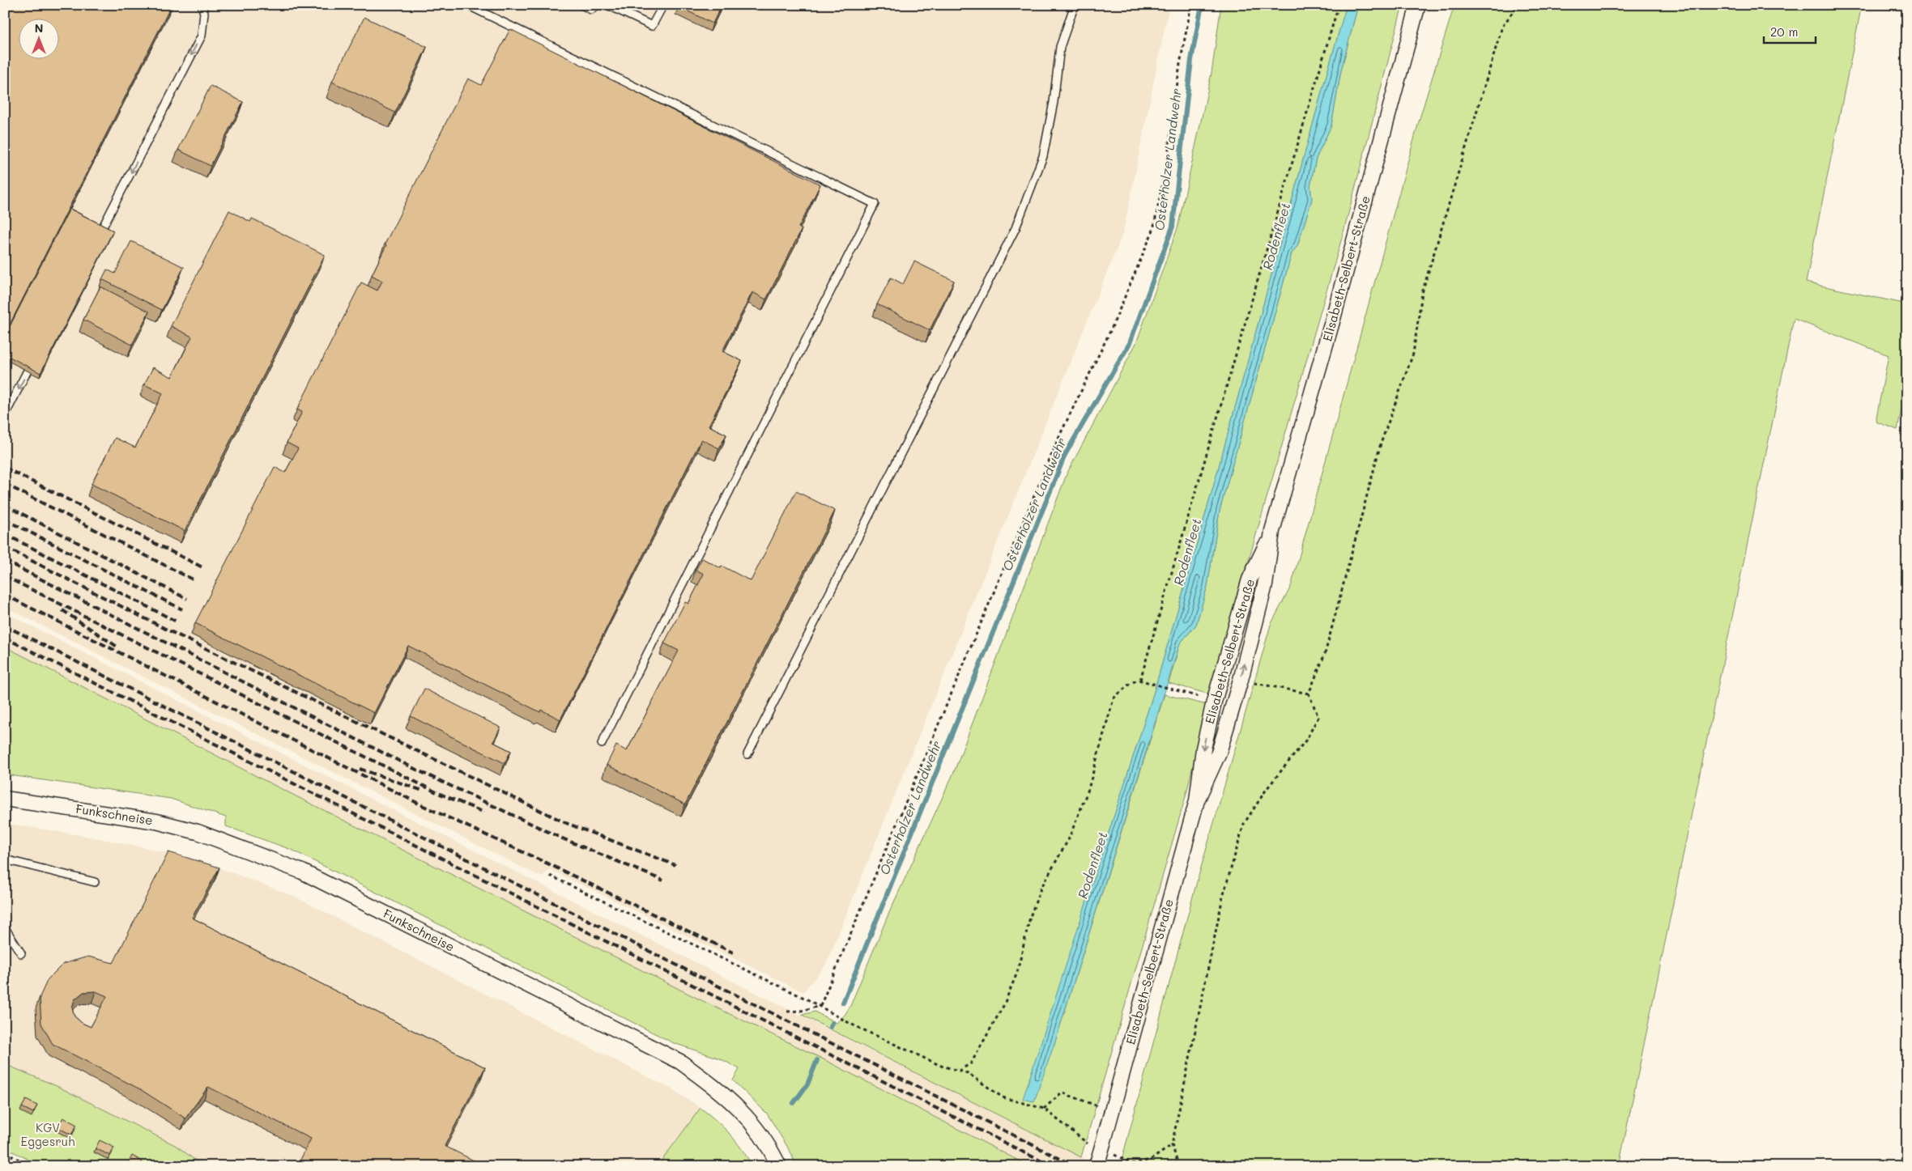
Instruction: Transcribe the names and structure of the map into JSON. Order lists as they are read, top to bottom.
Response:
{
  "streets": {
    "street": ["Elisabeth-Selbert-Straße", "Funkschneise"]
  },
  "water": ["Osterholzer Landwehr", "Rodenfleet"],
  "parks": ["KGV Eggesruh"],
  "scale_bar": "20 m",
  "north": "top"
}
